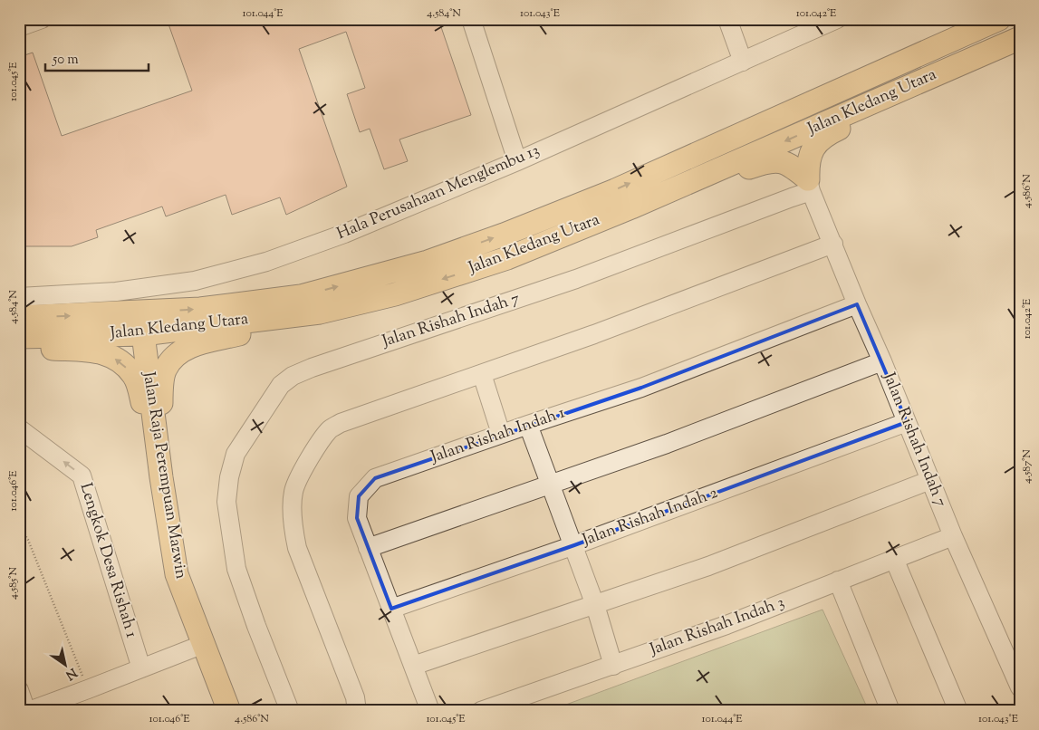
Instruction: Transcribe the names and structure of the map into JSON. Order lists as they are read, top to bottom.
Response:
{
  "streets": {
    "main road": ["Jalan Kledang Utara", "Jalan Raja Perempuan Mazwin"],
    "street": [
      "Hala Perusahaan Menglembu 13",
      "Jalan Rishah Indah 7",
      "Jalan Rishah Indah 1",
      "Jalan Rishah Indah 2",
      "Lengkok Desa Rishah 1",
      "Jalan Rishah Indah 3"
    ]
  },
  "crossings": [
    ["Jalan Kledang Utara", "Jalan Raja Perempuan Mazwin"],
    ["Jalan Rishah Indah 7", "Jalan Rishah Indah 1"],
    ["Jalan Rishah Indah 7", "Jalan Rishah Indah 2"],
    ["Jalan Rishah Indah 7", "Jalan Rishah Indah 3"],
    ["Jalan Rishah Indah 1", "Jalan Rishah Indah 2"]
  ],
  "one_way": ["Lengkok Desa Rishah 1"],
  "scale_bar": "50 m",
  "north": "bottom right",
  "coordinates": [
    "101.044°E",
    "4.584°N",
    "101.043°E",
    "101.042°E",
    "101.045°E",
    "4.586°N",
    "4.587°N",
    "101.046°E",
    "4.585°N"
  ]
}
